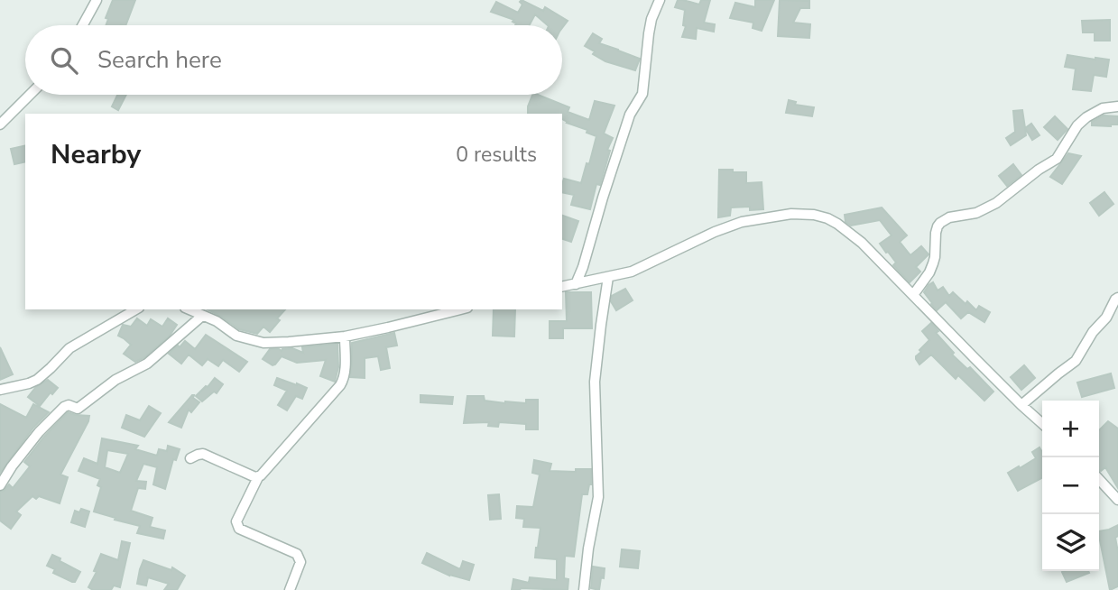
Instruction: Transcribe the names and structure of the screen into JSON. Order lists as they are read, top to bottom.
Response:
{
  "page": {
    "search": "Search here",
    "heading": ["Nearby", "0 results"],
    "map_buttons": ["+", "−"]
  }
}
